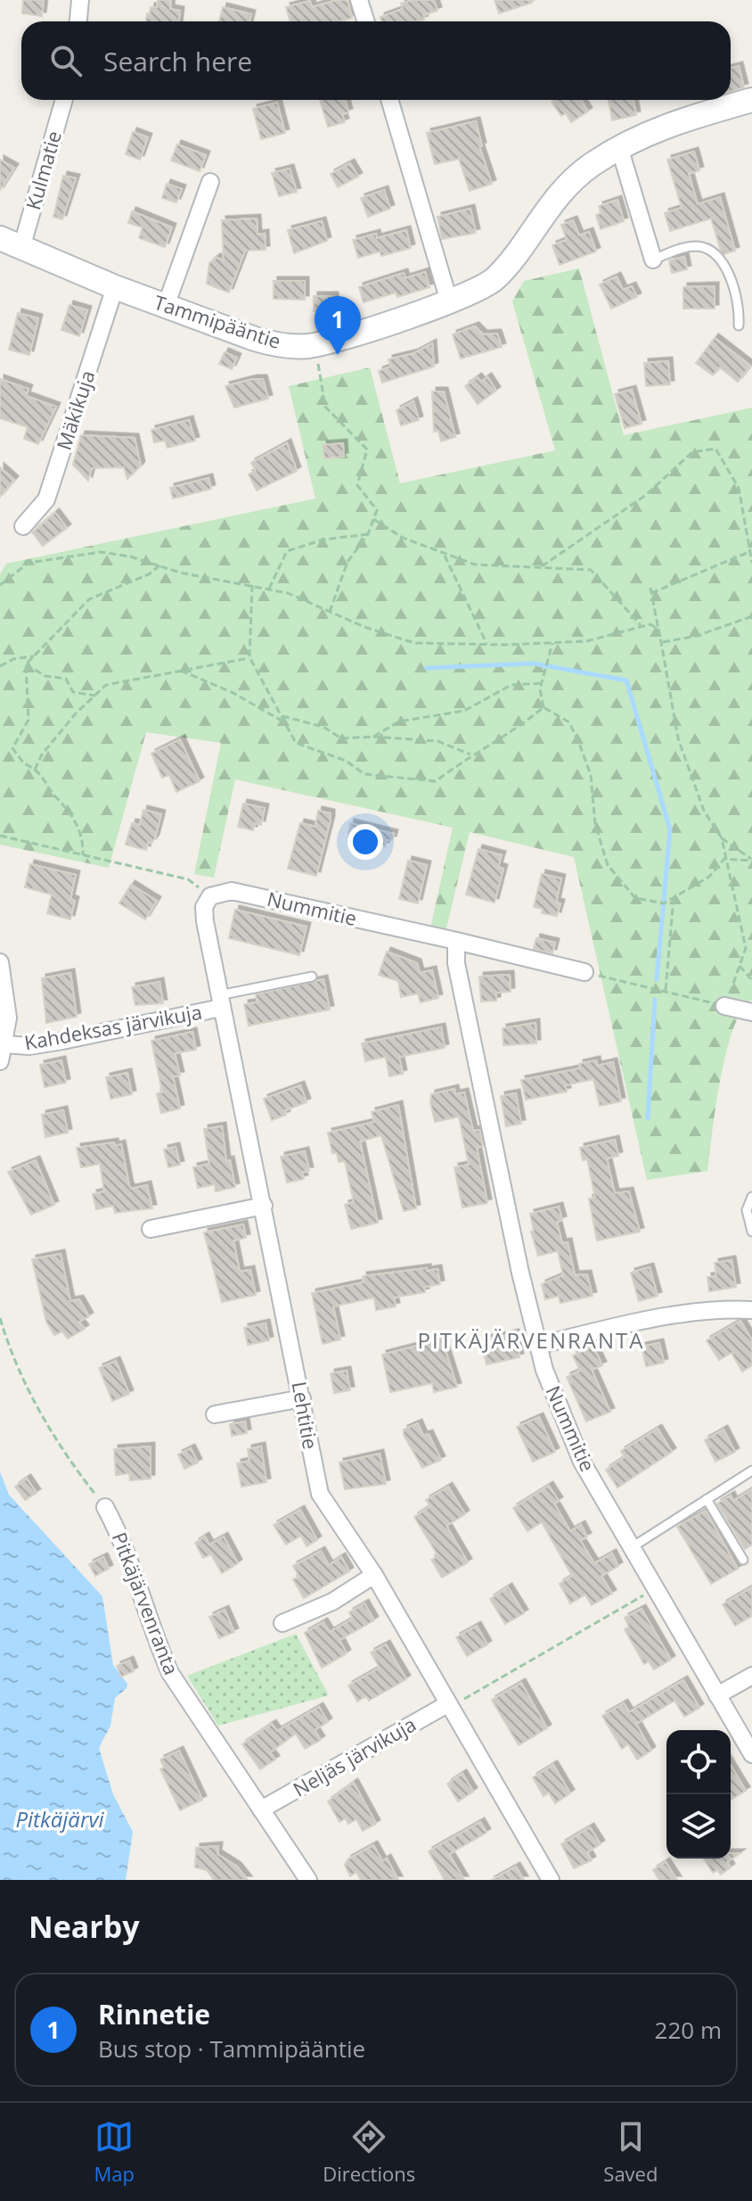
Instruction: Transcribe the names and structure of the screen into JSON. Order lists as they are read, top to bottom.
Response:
{
  "streets": {
    "street": [
      "Kulmatie",
      "Tammipääntie",
      "Mäkikuja",
      "Nummitie",
      "Kahdeksas järvikuja",
      "Lehtitie",
      "Pitkäjärvenranta",
      "Neljäs järvikuja"
    ]
  },
  "crossings": [
    ["Kulmatie", "Tammipääntie"],
    ["Tammipääntie", "Mäkikuja"],
    ["Nummitie", "Lehtitie"],
    ["Kahdeksas järvikuja", "Lehtitie"],
    ["Lehtitie", "Neljäs järvikuja"],
    ["Pitkäjärvenranta", "Neljäs järvikuja"]
  ],
  "districts": ["PITKÄJÄRVENRANTA"],
  "water": ["Pitkäjärvi"],
  "page": {
    "search": "Search here",
    "pins": "1",
    "heading": "Nearby",
    "list": [
      {
        "mark": "1",
        "name": "Rinnetie",
        "note": "Bus stop · Tammipääntie",
        "value": "220 m"
      }
    ],
    "nav": ["Map", "Directions", "Saved"]
  }
}
